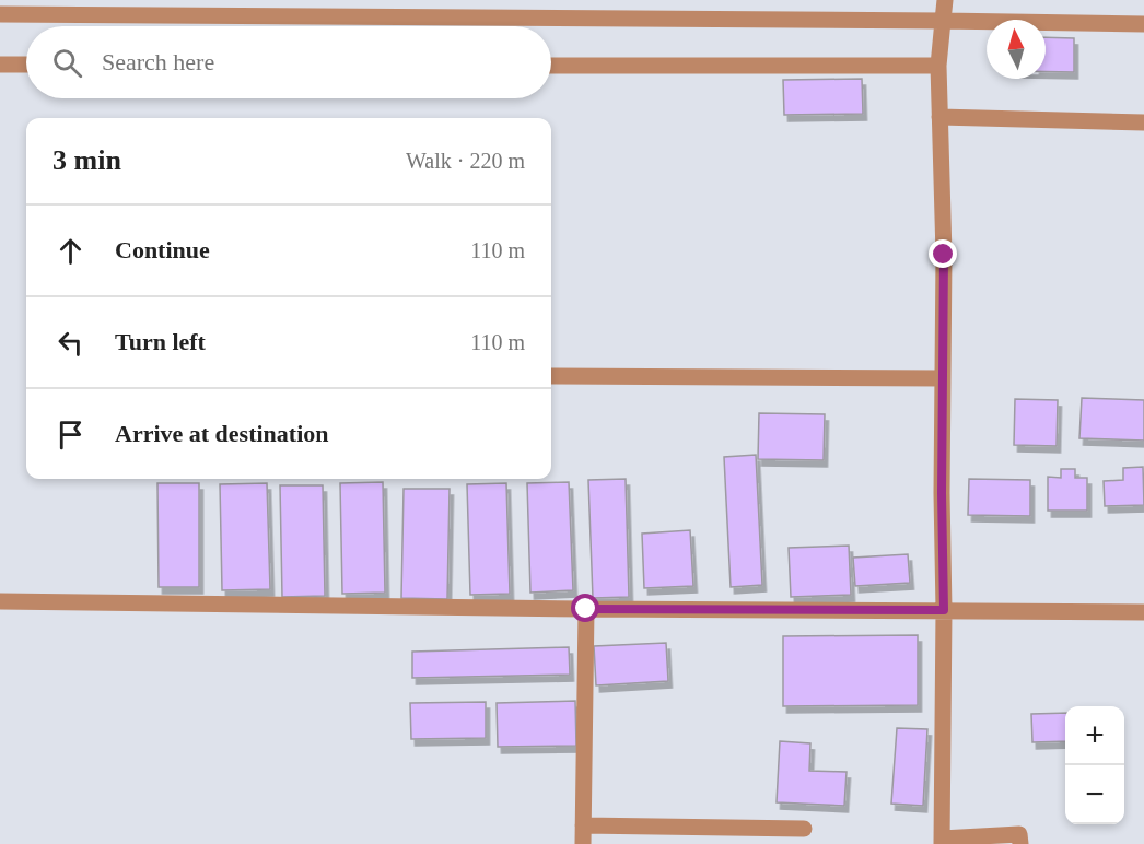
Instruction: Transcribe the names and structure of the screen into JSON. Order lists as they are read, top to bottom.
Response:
{
  "north": "top",
  "page": {
    "search": "Search here",
    "heading": ["3 min", "Walk · 220 m"],
    "list": [
      ["Continue", "110 m"],
      ["Turn left", "110 m"],
      "Arrive at destination"
    ],
    "map_buttons": ["+", "−"]
  }
}
